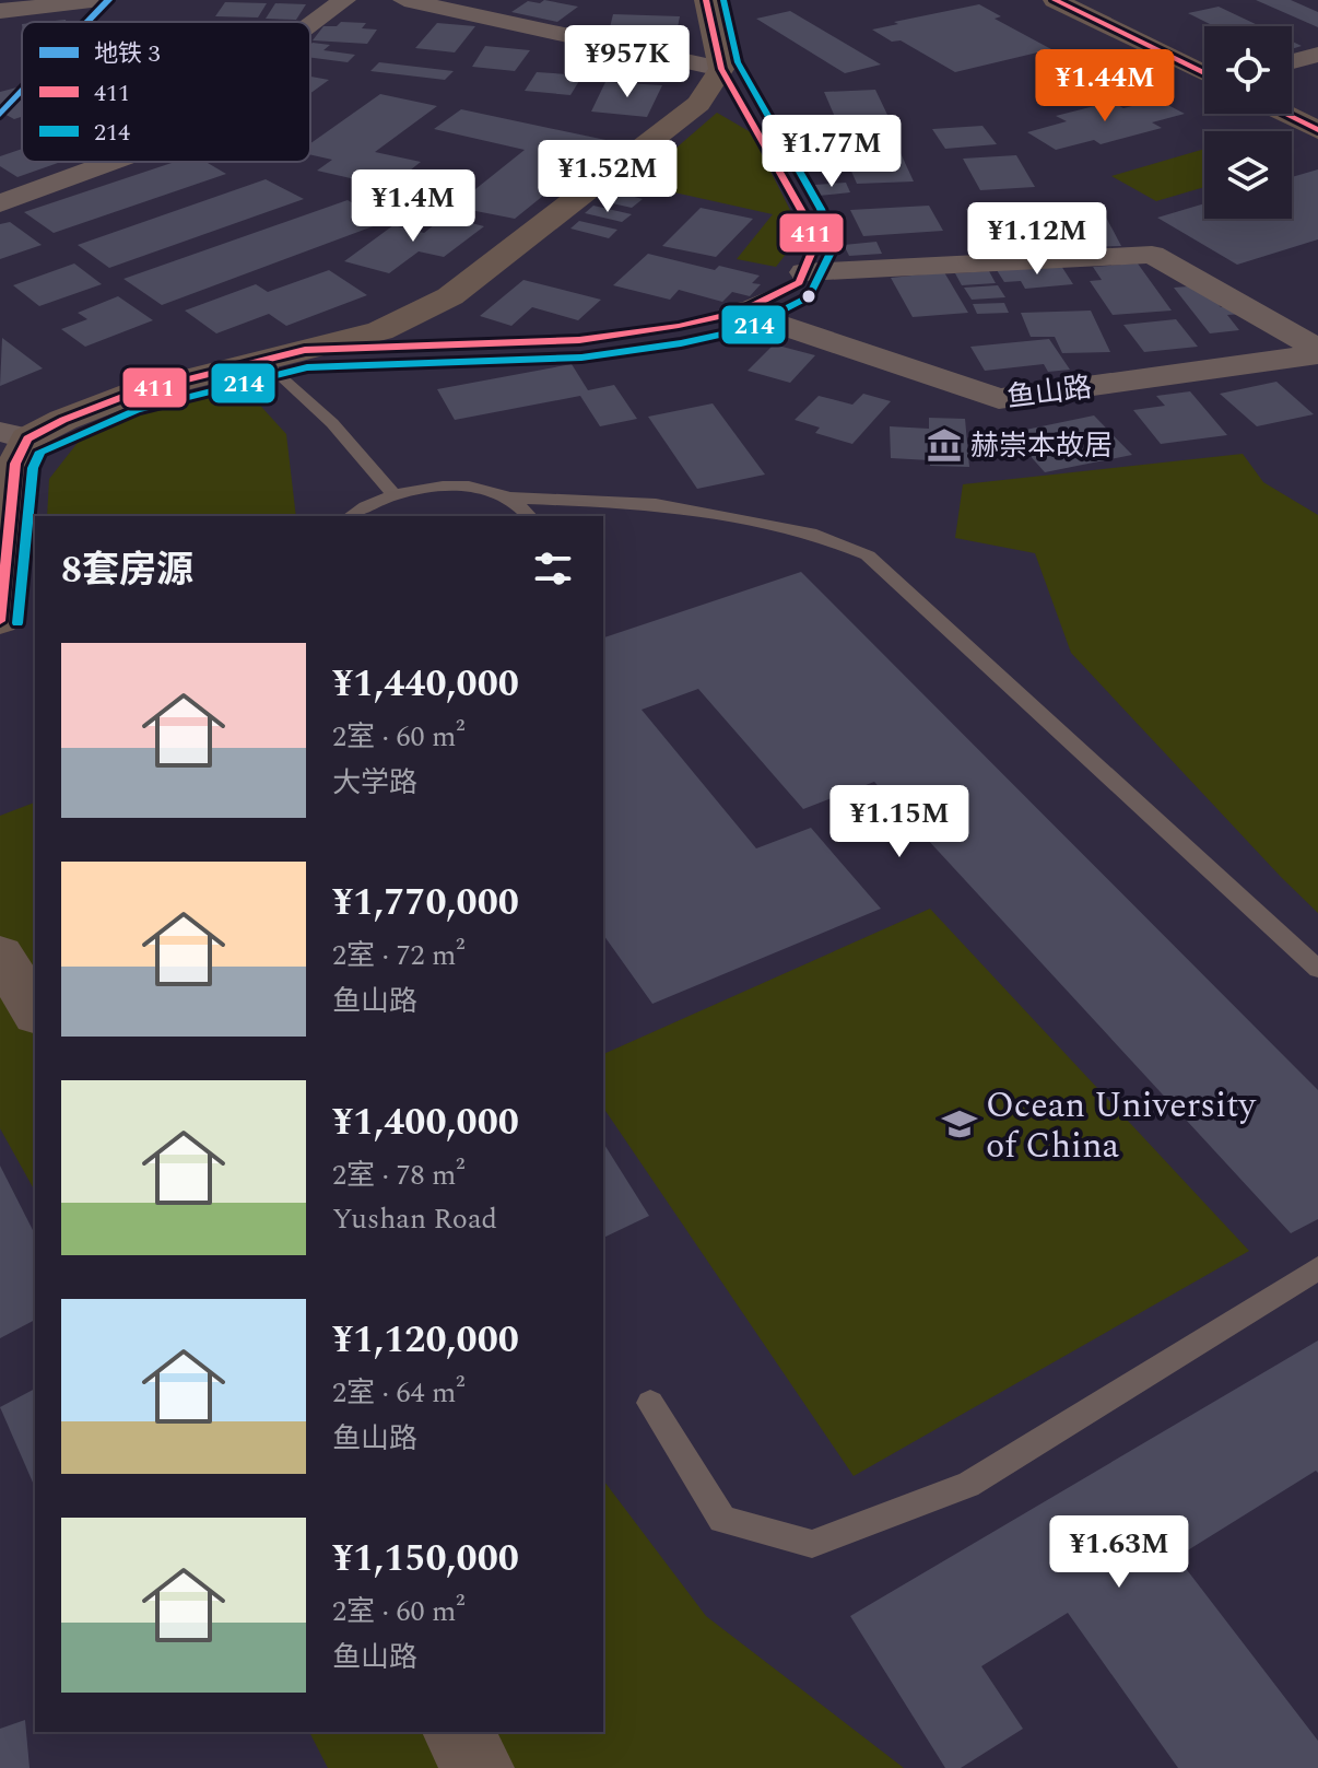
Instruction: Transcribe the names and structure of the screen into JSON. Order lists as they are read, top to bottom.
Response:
{
  "streets": {
    "street": ["鱼山路"]
  },
  "places": {
    "museum": ["赫崇本故居"],
    "school or university": ["Ocean University of China"]
  },
  "lines": ["metro line 3", "transit line 411", "transit line 214"],
  "legend": ["地铁 3", "411", "214"],
  "page": {
    "price": [
      "¥957K",
      "¥1.44M",
      "¥1.77M",
      "¥1.52M",
      "¥1.4M",
      "¥1.12M",
      "¥1.15M",
      "¥1.63M"
    ],
    "heading": "8套房源",
    "list": [
      {
        "name": "¥1,440,000",
        "note": "2室 · 60 m² · 大学路"
      },
      {
        "name": "¥1,770,000",
        "note": "2室 · 72 m² · 鱼山路"
      },
      {
        "name": "¥1,400,000",
        "note": "2室 · 78 m² · Yushan Road"
      },
      {
        "name": "¥1,120,000",
        "note": "2室 · 64 m² · 鱼山路"
      },
      {
        "name": "¥1,150,000",
        "note": "2室 · 60 m² · 鱼山路"
      }
    ]
  }
}
